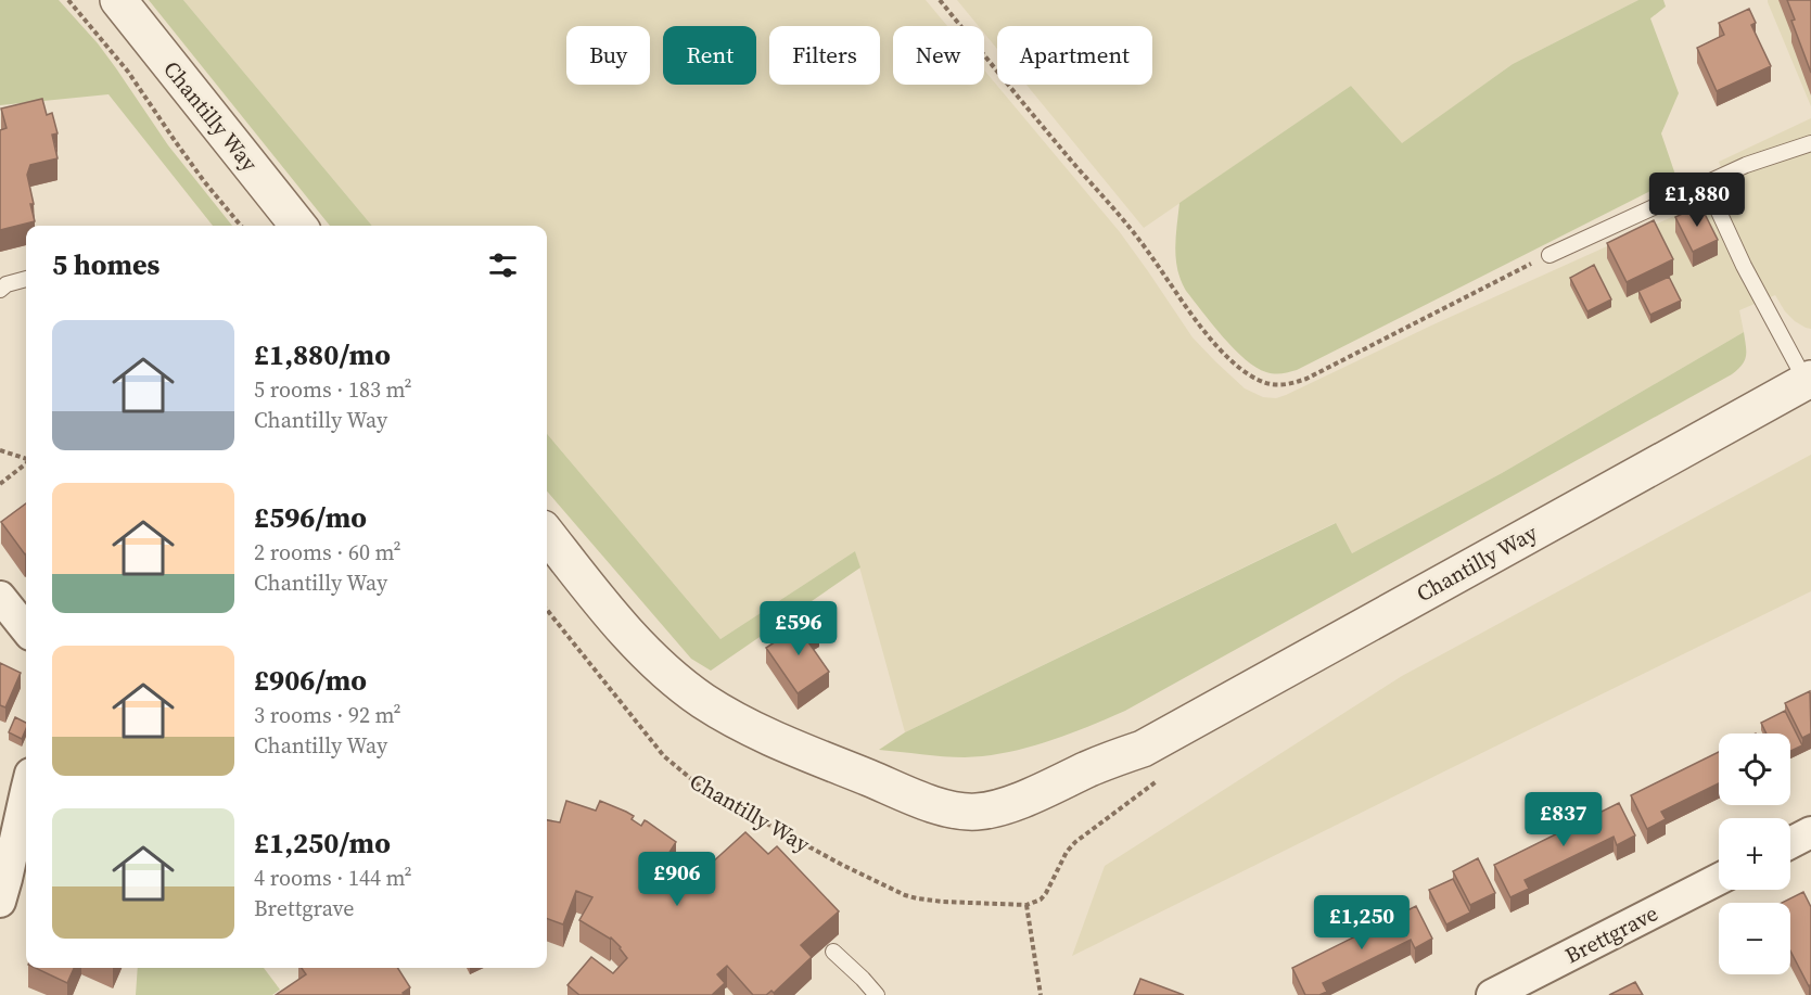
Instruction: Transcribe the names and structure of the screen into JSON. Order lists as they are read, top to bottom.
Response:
{
  "streets": {
    "street": ["Chantilly Way", "Brettgrave"]
  },
  "page": {
    "chip": [
      "Buy",
      "Rent",
      "Filters",
      "New",
      "Apartment"
    ],
    "price": [
      "£1,880",
      "£596",
      "£837",
      "£906",
      "£1,250"
    ],
    "heading": "5 homes",
    "list": [
      {
        "name": "£1,880/mo",
        "note": "5 rooms · 183 m² · Chantilly Way"
      },
      {
        "name": "£596/mo",
        "note": "2 rooms · 60 m² · Chantilly Way"
      },
      {
        "name": "£906/mo",
        "note": "3 rooms · 92 m² · Chantilly Way"
      },
      {
        "name": "£1,250/mo",
        "note": "4 rooms · 144 m² · Brettgrave"
      }
    ],
    "map_buttons": ["+", "−"]
  }
}
